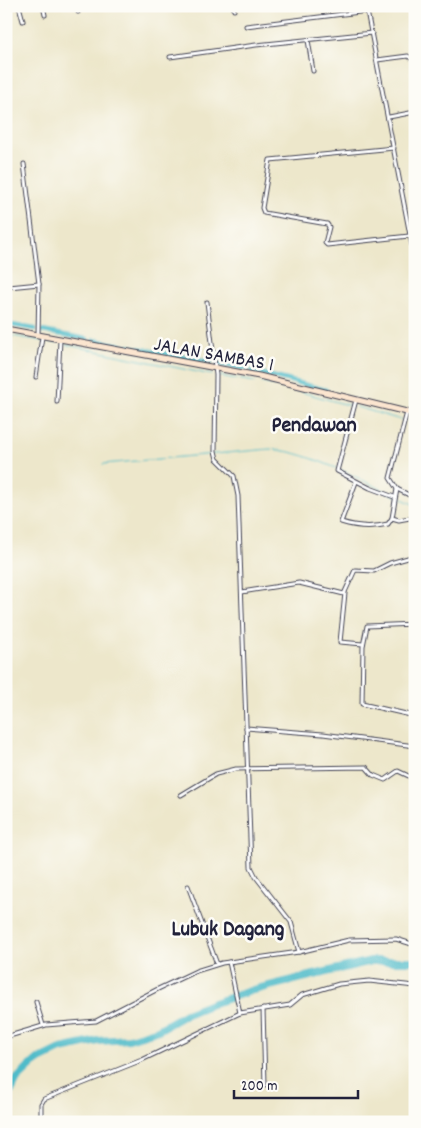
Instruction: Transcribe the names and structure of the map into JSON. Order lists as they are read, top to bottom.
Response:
{
  "streets": {
    "street": ["JALAN SAMBAS 1"]
  },
  "districts": ["Pendawan", "Lubuk Dagang"],
  "scale_bar": "200 m"
}
